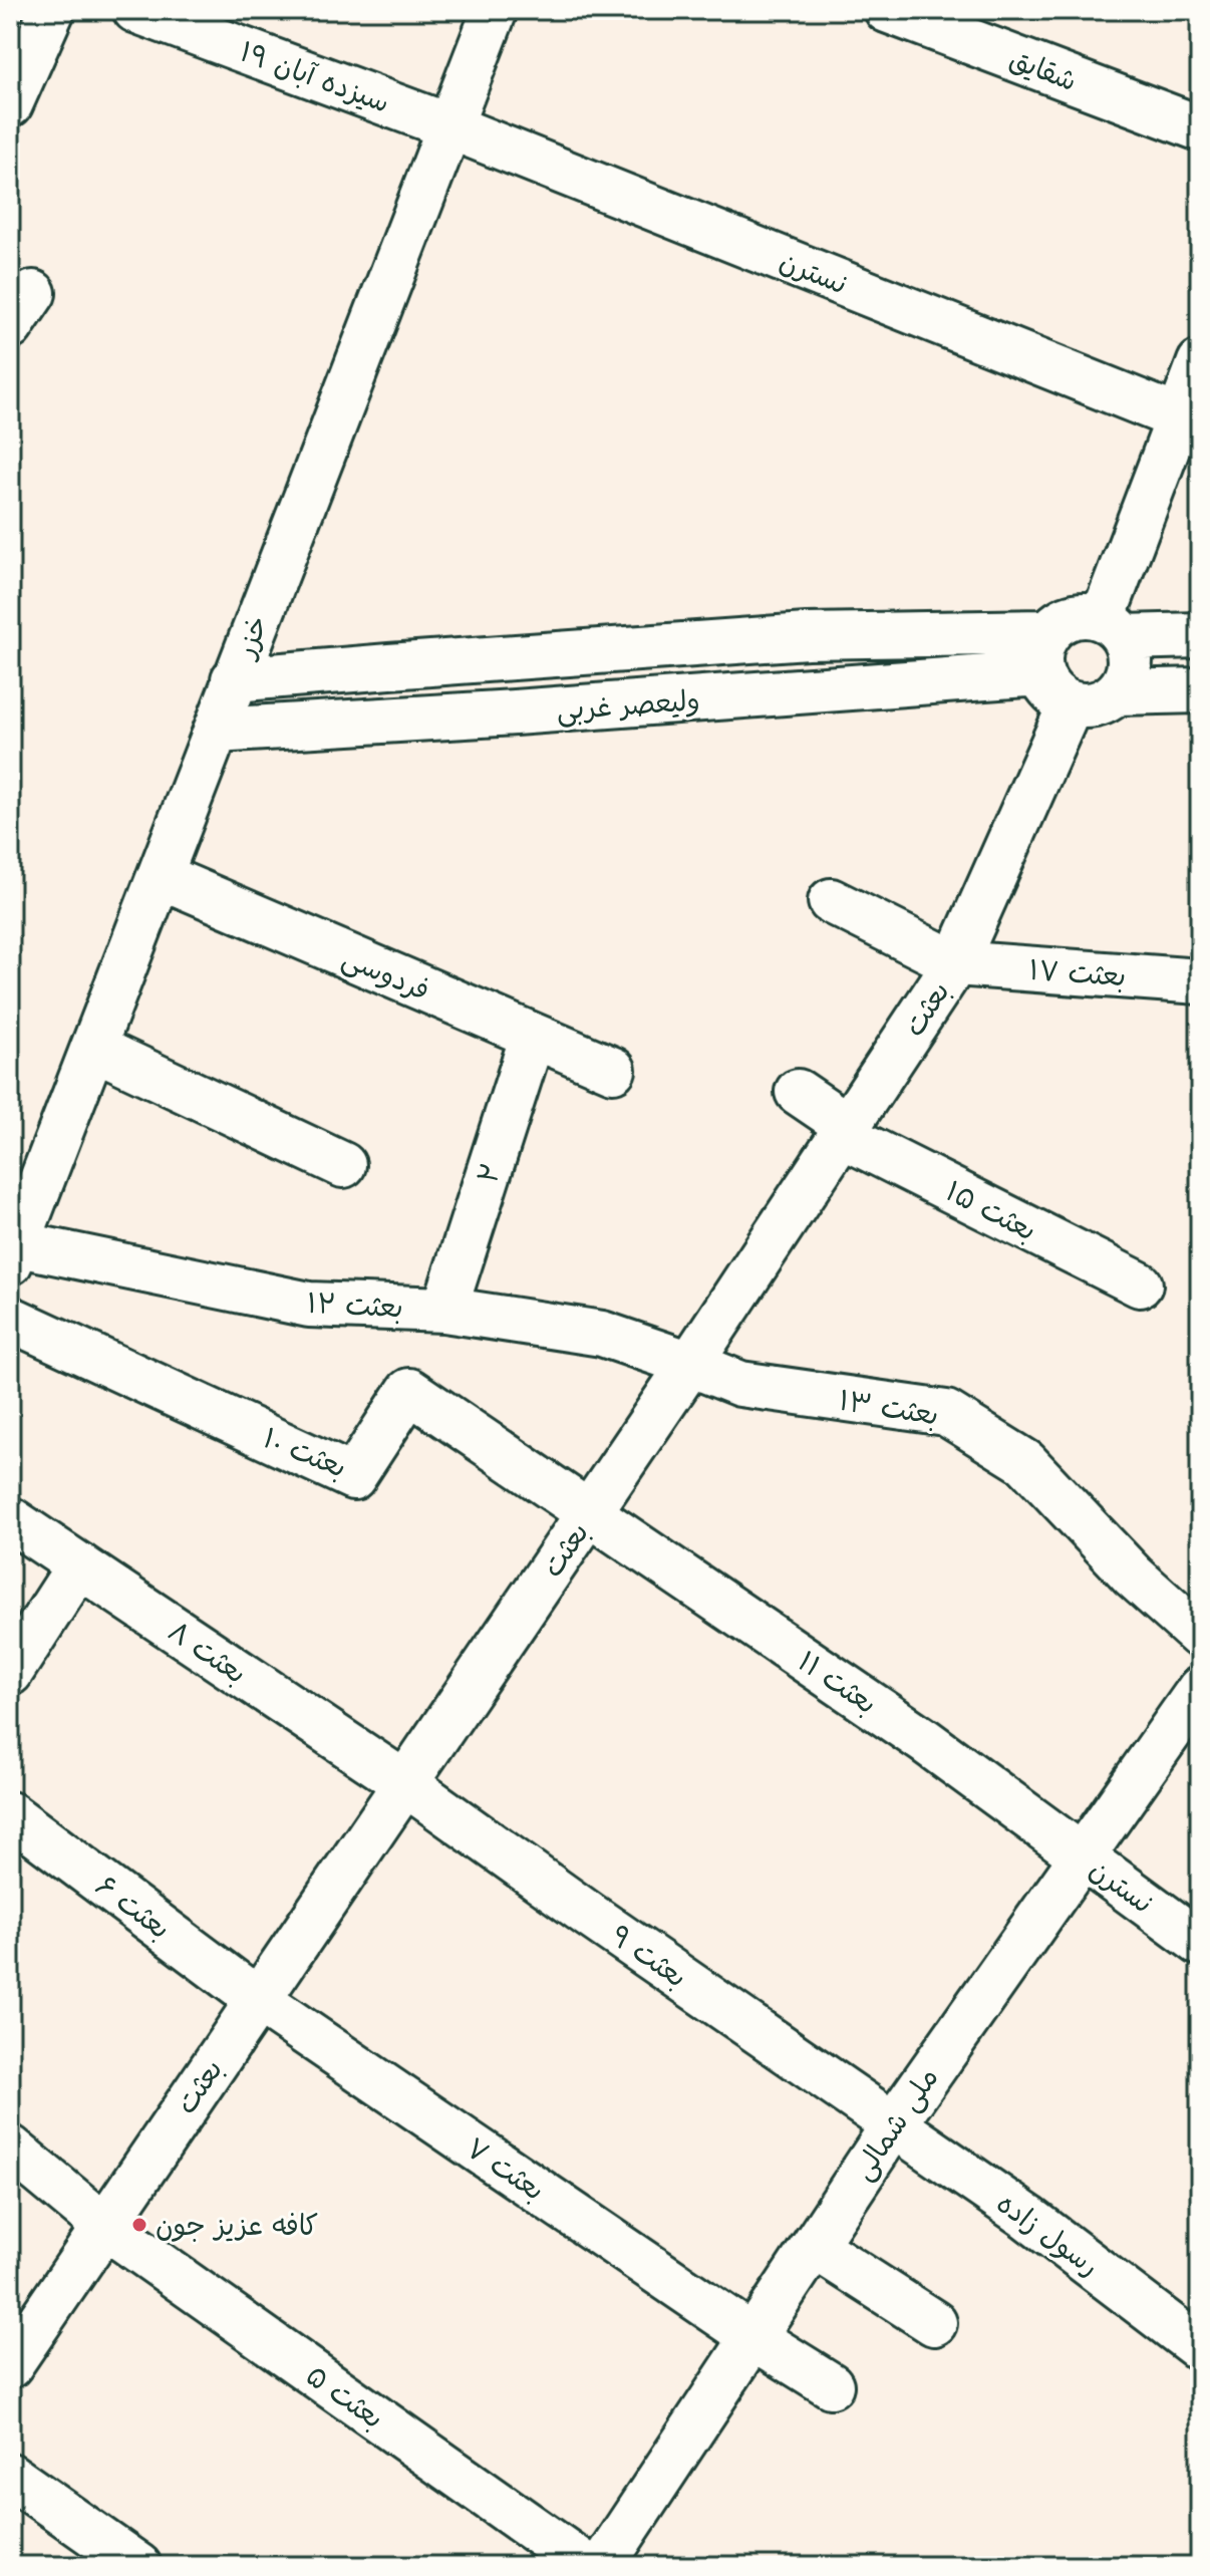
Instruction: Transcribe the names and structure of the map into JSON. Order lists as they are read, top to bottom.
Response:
{
  "streets": {
    "street": [
      "شقایق",
      "سیزده آبان ۱۹",
      "نسترن",
      "خزر",
      "ولیعصر غربی",
      "بعثت ۱۷",
      "فردوسی",
      "بعثت",
      "۲",
      "بعثت ۱۵",
      "بعثت ۱۲",
      "بعثت ۱۳",
      "بعثت ۱۰",
      "بعثت ۸",
      "بعثت ۱۱",
      "بعثت ۶",
      "بعثت ۹",
      "ملی شمالی",
      "بعثت ۷",
      "رسول زاده",
      "بعثت ۵"
    ]
  },
  "crossings": [
    ["سیزده آبان ۱۹", "نسترن"],
    ["سیزده آبان ۱۹", "خزر"],
    ["نسترن", "خزر"],
    ["نسترن", "بعثت ۱۱"],
    ["نسترن", "ملی شمالی"],
    ["خزر", "ولیعصر غربی"],
    ["خزر", "فردوسی"],
    ["خزر", "بعثت ۱۲"],
    ["ولیعصر غربی", "بعثت"],
    ["بعثت ۱۷", "بعثت"],
    ["فردوسی", "۲"],
    ["بعثت", "بعثت ۱۵"],
    ["بعثت", "بعثت ۱۲"],
    ["بعثت", "بعثت ۱۳"],
    ["بعثت", "بعثت ۱۰"],
    ["بعثت", "بعثت ۸"],
    ["بعثت", "بعثت ۱۱"],
    ["بعثت", "بعثت ۶"],
    ["بعثت", "بعثت ۹"],
    ["بعثت", "بعثت ۷"],
    ["بعثت", "بعثت ۵"],
    ["۲", "بعثت ۱۲"],
    ["بعثت ۱۲", "بعثت ۱۳"],
    ["بعثت ۱۰", "بعثت ۱۱"],
    ["بعثت ۸", "بعثت ۹"],
    ["بعثت ۱۱", "ملی شمالی"],
    ["بعثت ۶", "بعثت ۷"],
    ["بعثت ۹", "ملی شمالی"],
    ["بعثت ۹", "رسول زاده"],
    ["ملی شمالی", "بعثت ۷"],
    ["ملی شمالی", "رسول زاده"]
  ],
  "places": ["کافه عزیز جون"]
}
